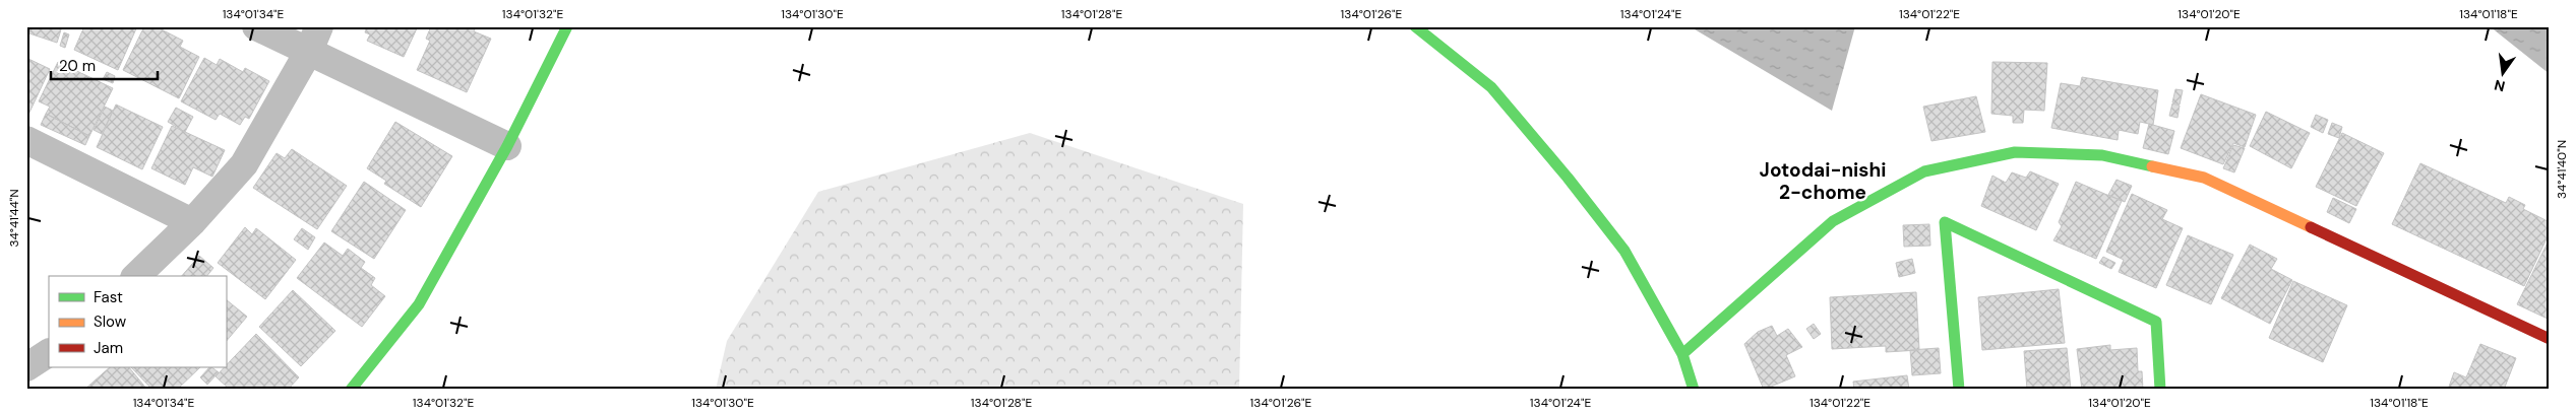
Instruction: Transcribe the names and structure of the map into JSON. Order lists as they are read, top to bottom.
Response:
{
  "districts": ["Jotodai-nishi 2-chome"],
  "legend": ["Fast", "Slow", "Jam"],
  "scale_bar": "20 m",
  "north": "bottom",
  "coordinates": [
    "134°01'34\"E",
    "134°01'32\"E",
    "134°01'30\"E",
    "134°01'28\"E",
    "134°01'26\"E",
    "134°01'24\"E",
    "134°01'22\"E",
    "134°01'20\"E",
    "134°01'18\"E",
    "34°41'40\"N",
    "34°41'44\"N"
  ]
}
